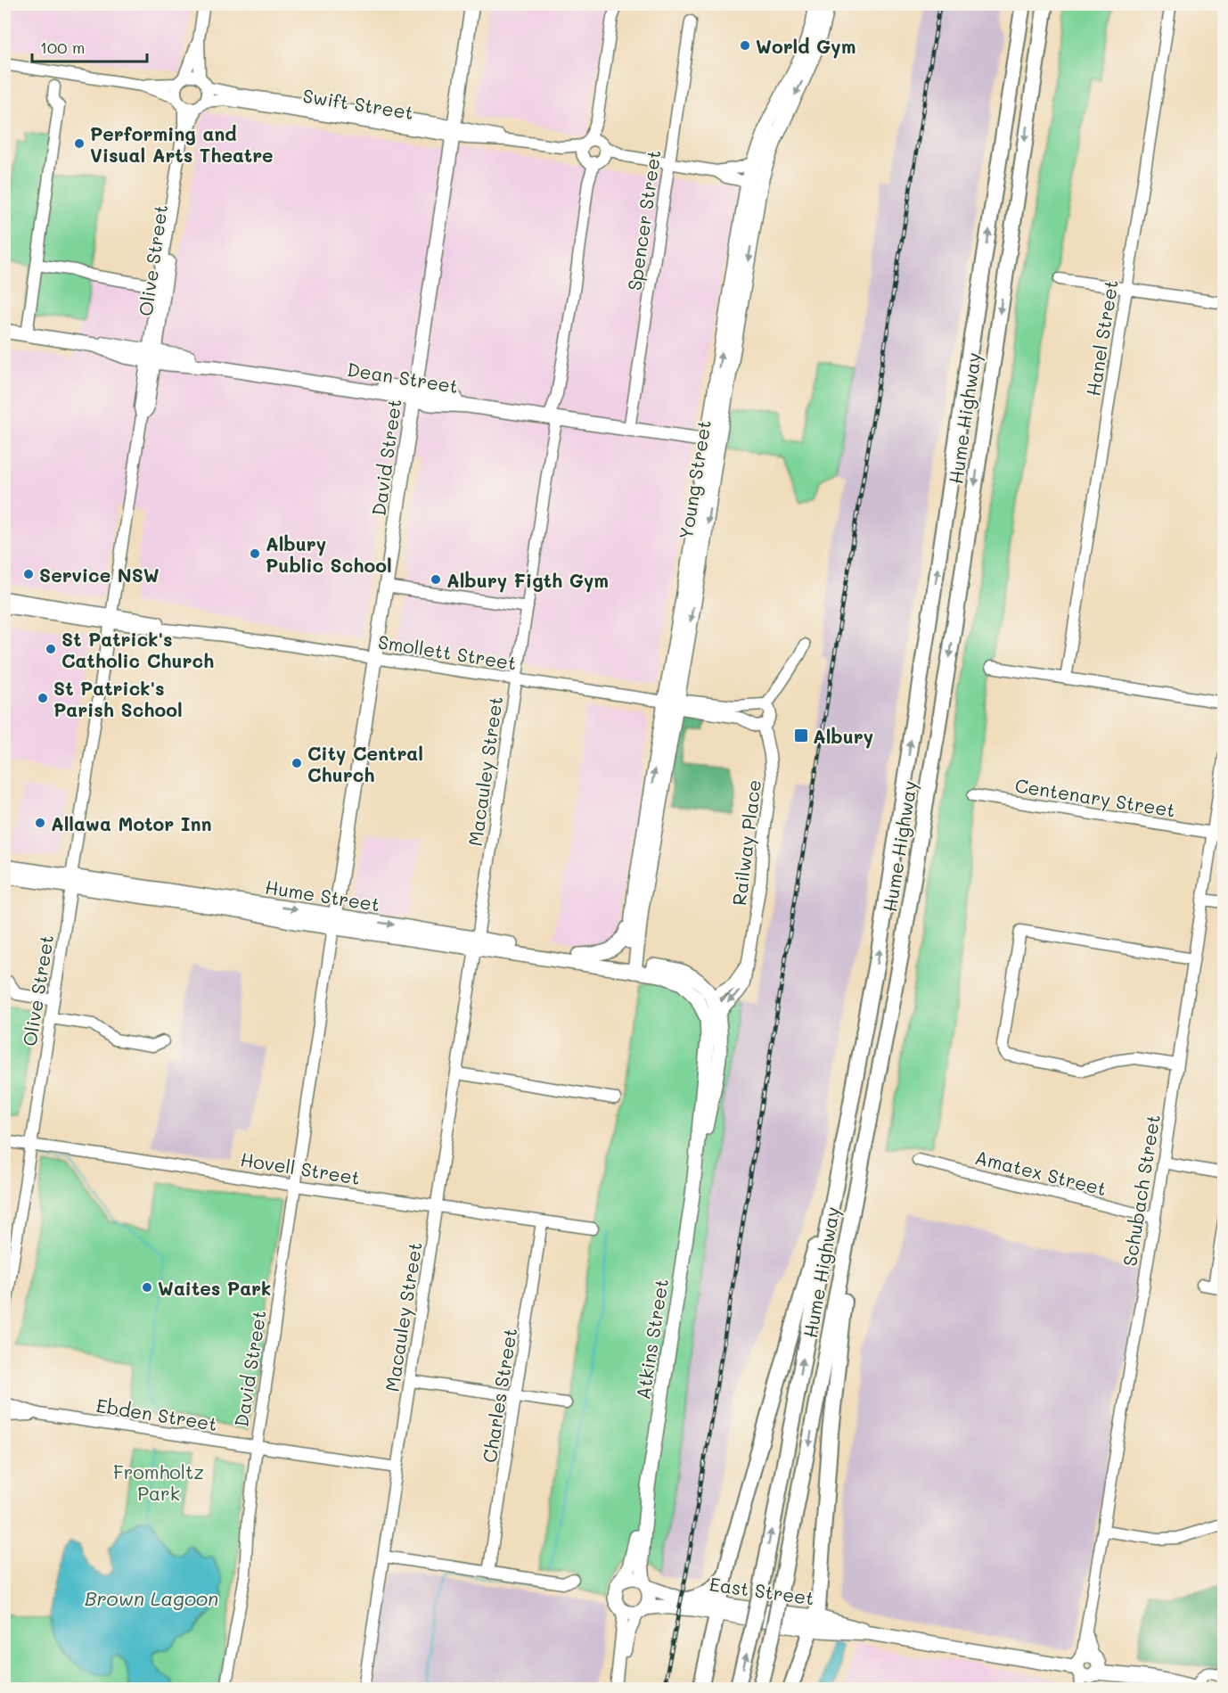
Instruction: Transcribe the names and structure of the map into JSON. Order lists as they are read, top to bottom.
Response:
{
  "streets": {
    "highway": ["Hume Highway"],
    "main road": [
      "Dean Street",
      "David Street",
      "Young Street",
      "Hume Street",
      "Atkins Street",
      "East Street"
    ],
    "street": [
      "Swift Street",
      "Spencer Street",
      "Olive Street",
      "Hanel Street",
      "Smollett Street",
      "Macauley Street",
      "Centenary Street",
      "Railway Place",
      "Hovell Street",
      "Amatex Street",
      "Schubach Street",
      "Charles Street",
      "Ebden Street"
    ]
  },
  "crossings": [
    ["Swift Street", "Spencer Street"],
    ["Swift Street", "Olive Street"],
    ["Swift Street", "David Street"],
    ["Swift Street", "Young Street"],
    ["Swift Street", "Macauley Street"],
    ["Spencer Street", "Dean Street"],
    ["Olive Street", "Dean Street"],
    ["Olive Street", "Smollett Street"],
    ["Olive Street", "Hume Street"],
    ["Olive Street", "Hovell Street"],
    ["Dean Street", "David Street"],
    ["Dean Street", "Young Street"],
    ["Dean Street", "Macauley Street"],
    ["David Street", "Smollett Street"],
    ["David Street", "Hume Street"],
    ["David Street", "Hovell Street"],
    ["David Street", "Ebden Street"],
    ["Young Street", "Smollett Street"],
    ["Young Street", "Hume Street"],
    ["Young Street", "Atkins Street"],
    ["Smollett Street", "Macauley Street"],
    ["Macauley Street", "Hume Street"],
    ["Macauley Street", "Hovell Street"],
    ["Macauley Street", "Ebden Street"],
    ["Centenary Street", "Schubach Street"],
    ["Railway Place", "Atkins Street"],
    ["Hume Street", "Atkins Street"],
    ["Hovell Street", "Charles Street"],
    ["Amatex Street", "Schubach Street"],
    ["Schubach Street", "East Street"],
    ["Atkins Street", "East Street"]
  ],
  "water": ["Brown Lagoon"],
  "parks": ["Fromholtz Park"],
  "places": {
    "other": [
      "World Gym",
      "Performing and Visual Arts Theatre",
      "Albury Public School",
      "Service NSW",
      "Albury Figth Gym",
      "St Patrick's Catholic Church",
      "St Patrick's Parish School",
      "City Central Church",
      "Allawa Motor Inn",
      "Waites Park"
    ],
    "transit": ["Albury"]
  },
  "scale_bar": "100 m"
}
